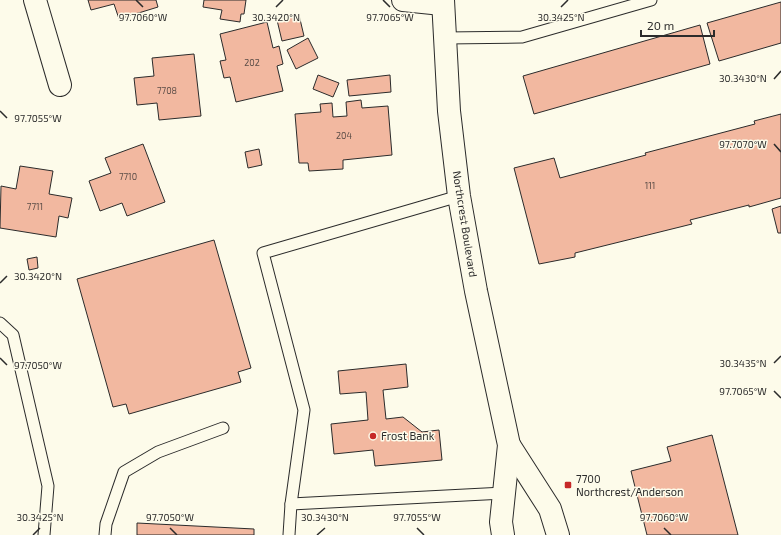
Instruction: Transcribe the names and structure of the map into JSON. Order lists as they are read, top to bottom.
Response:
{
  "streets": {
    "street": ["Northcrest Boulevard"]
  },
  "places": {
    "other": ["Frost Bank"],
    "transit": ["7700 Northcrest/Anderson"]
  },
  "house_numbers": [
    "202",
    "7708",
    "204",
    "7710",
    "111",
    "7711"
  ],
  "scale_bar": "20 m",
  "coordinates": [
    "97.7060°W",
    "30.3420°N",
    "97.7065°W",
    "30.3425°N",
    "30.3430°N",
    "97.7055°W",
    "97.7070°W",
    "30.3435°N",
    "97.7050°W"
  ]
}
